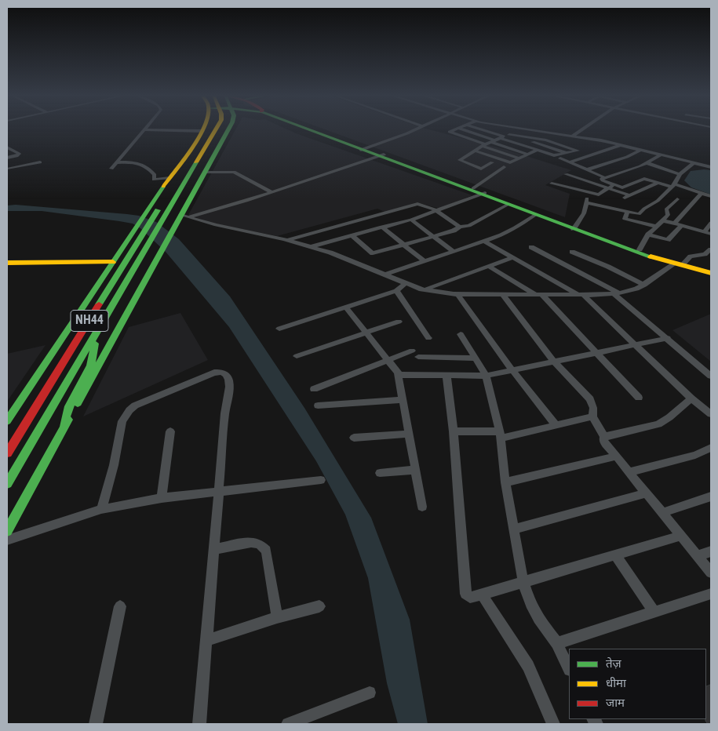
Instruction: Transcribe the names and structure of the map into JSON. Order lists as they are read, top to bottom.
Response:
{
  "streets": {
    "main road": ["NH44"]
  },
  "legend": ["तेज़", "धीमा", "जाम"]
}
